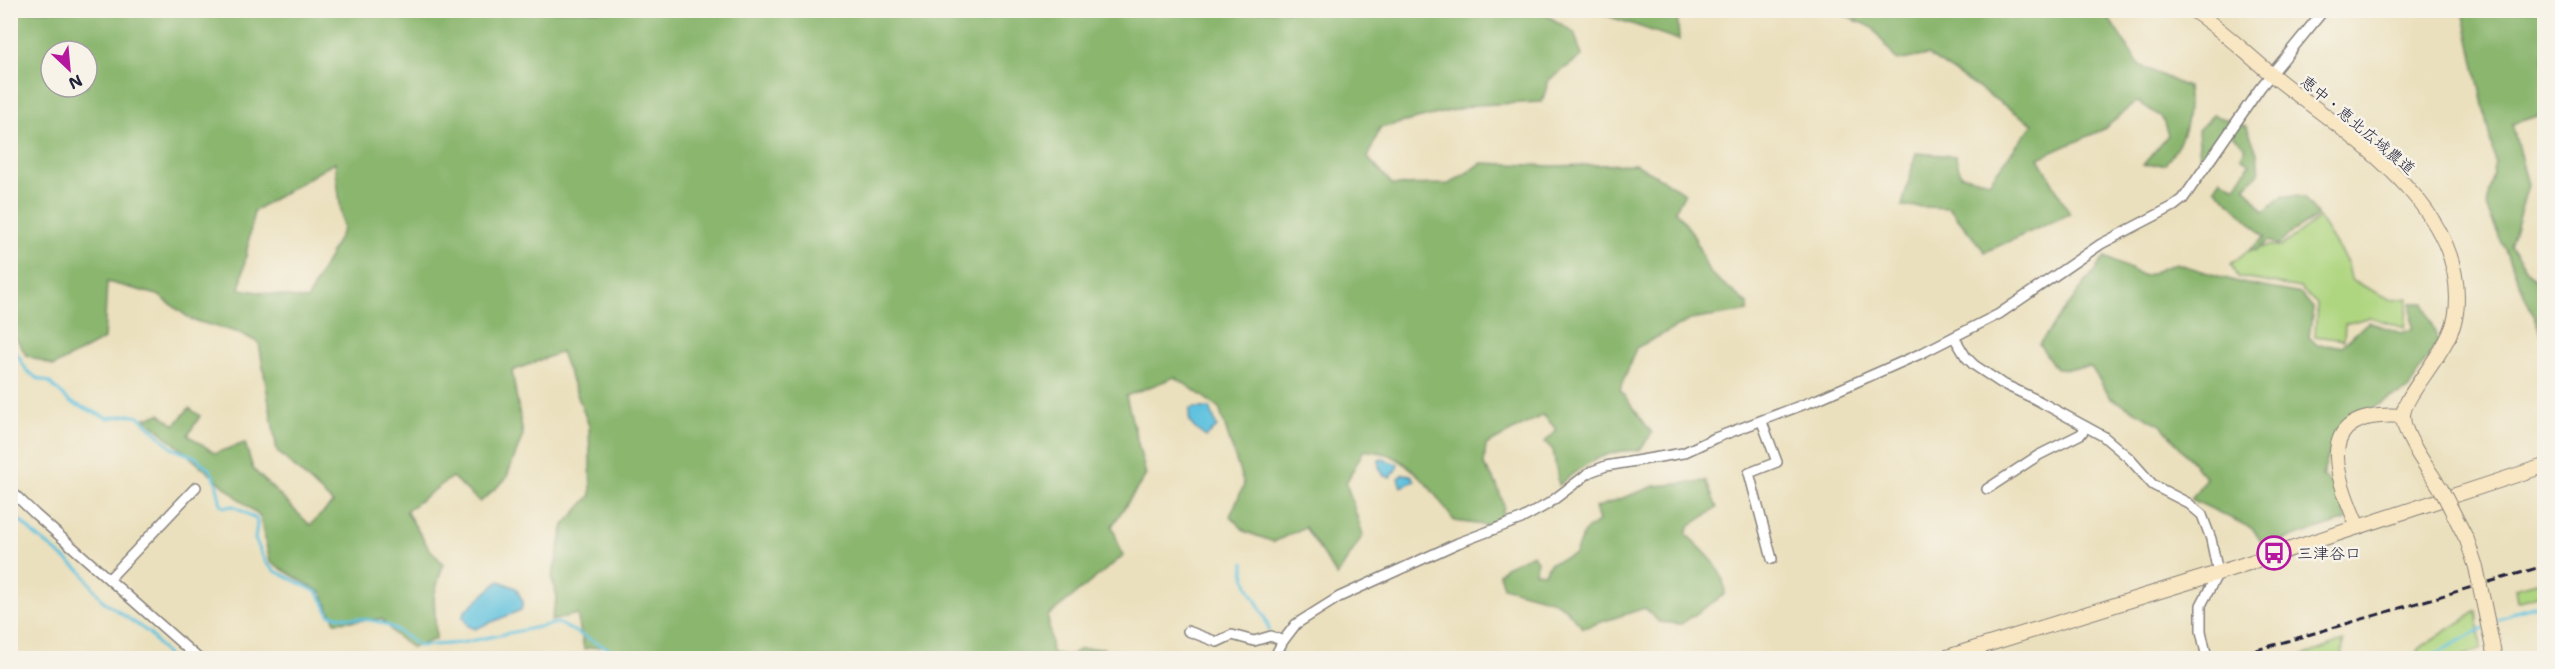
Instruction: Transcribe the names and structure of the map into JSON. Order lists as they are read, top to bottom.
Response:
{
  "streets": {
    "street": ["恵中・恵北広域農道"]
  },
  "places": {
    "bus stop": ["三津谷口"]
  },
  "north": "bottom right"
}
